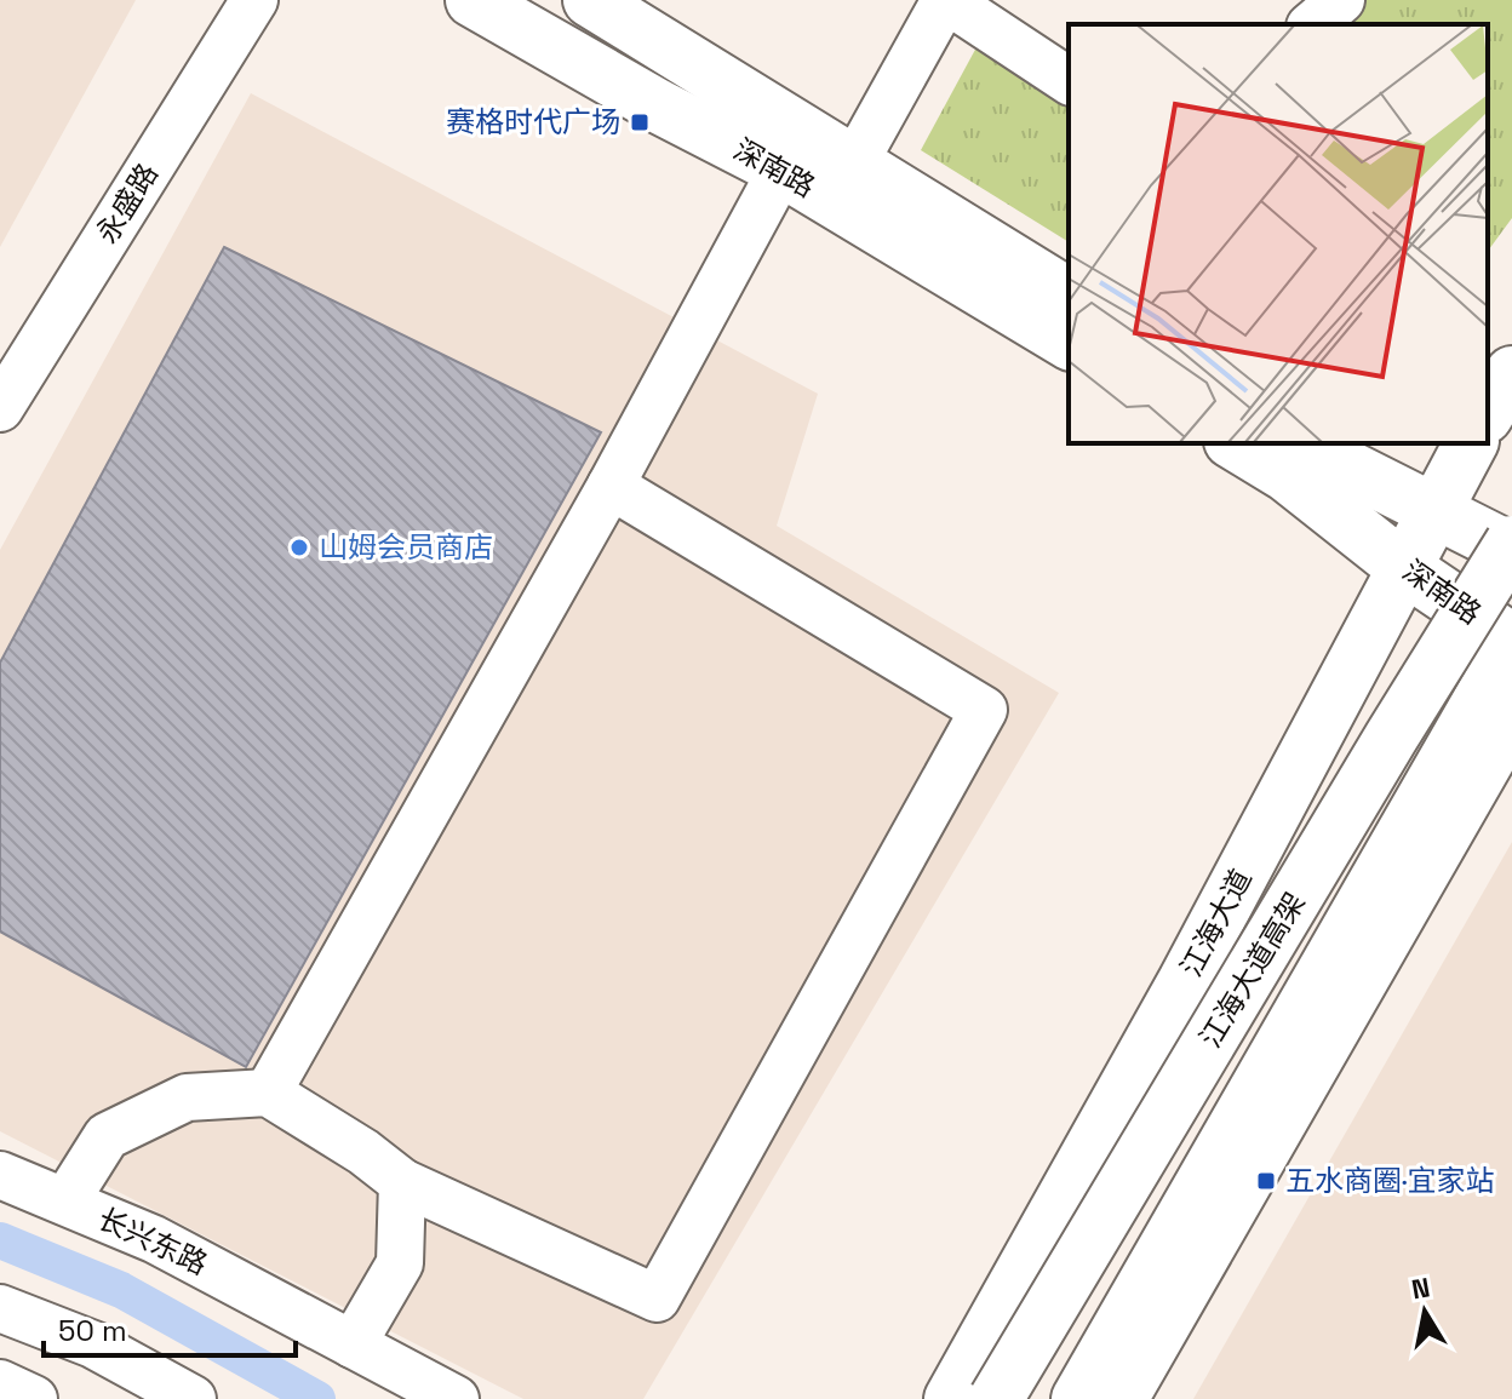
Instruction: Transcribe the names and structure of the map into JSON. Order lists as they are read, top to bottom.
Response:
{
  "streets": {
    "main road": ["深南路", "江海大道", "江海大道高架"],
    "street": ["永盛路", "长兴东路"]
  },
  "crossings": [
    ["深南路", "江海大道"],
    ["深南路", "江海大道高架"]
  ],
  "places": {
    "transit": ["赛格时代广场", "五水商圈·宜家站"],
    "other": ["山姆会员商店"]
  },
  "scale_bar": "50 m",
  "north": "top"
}
